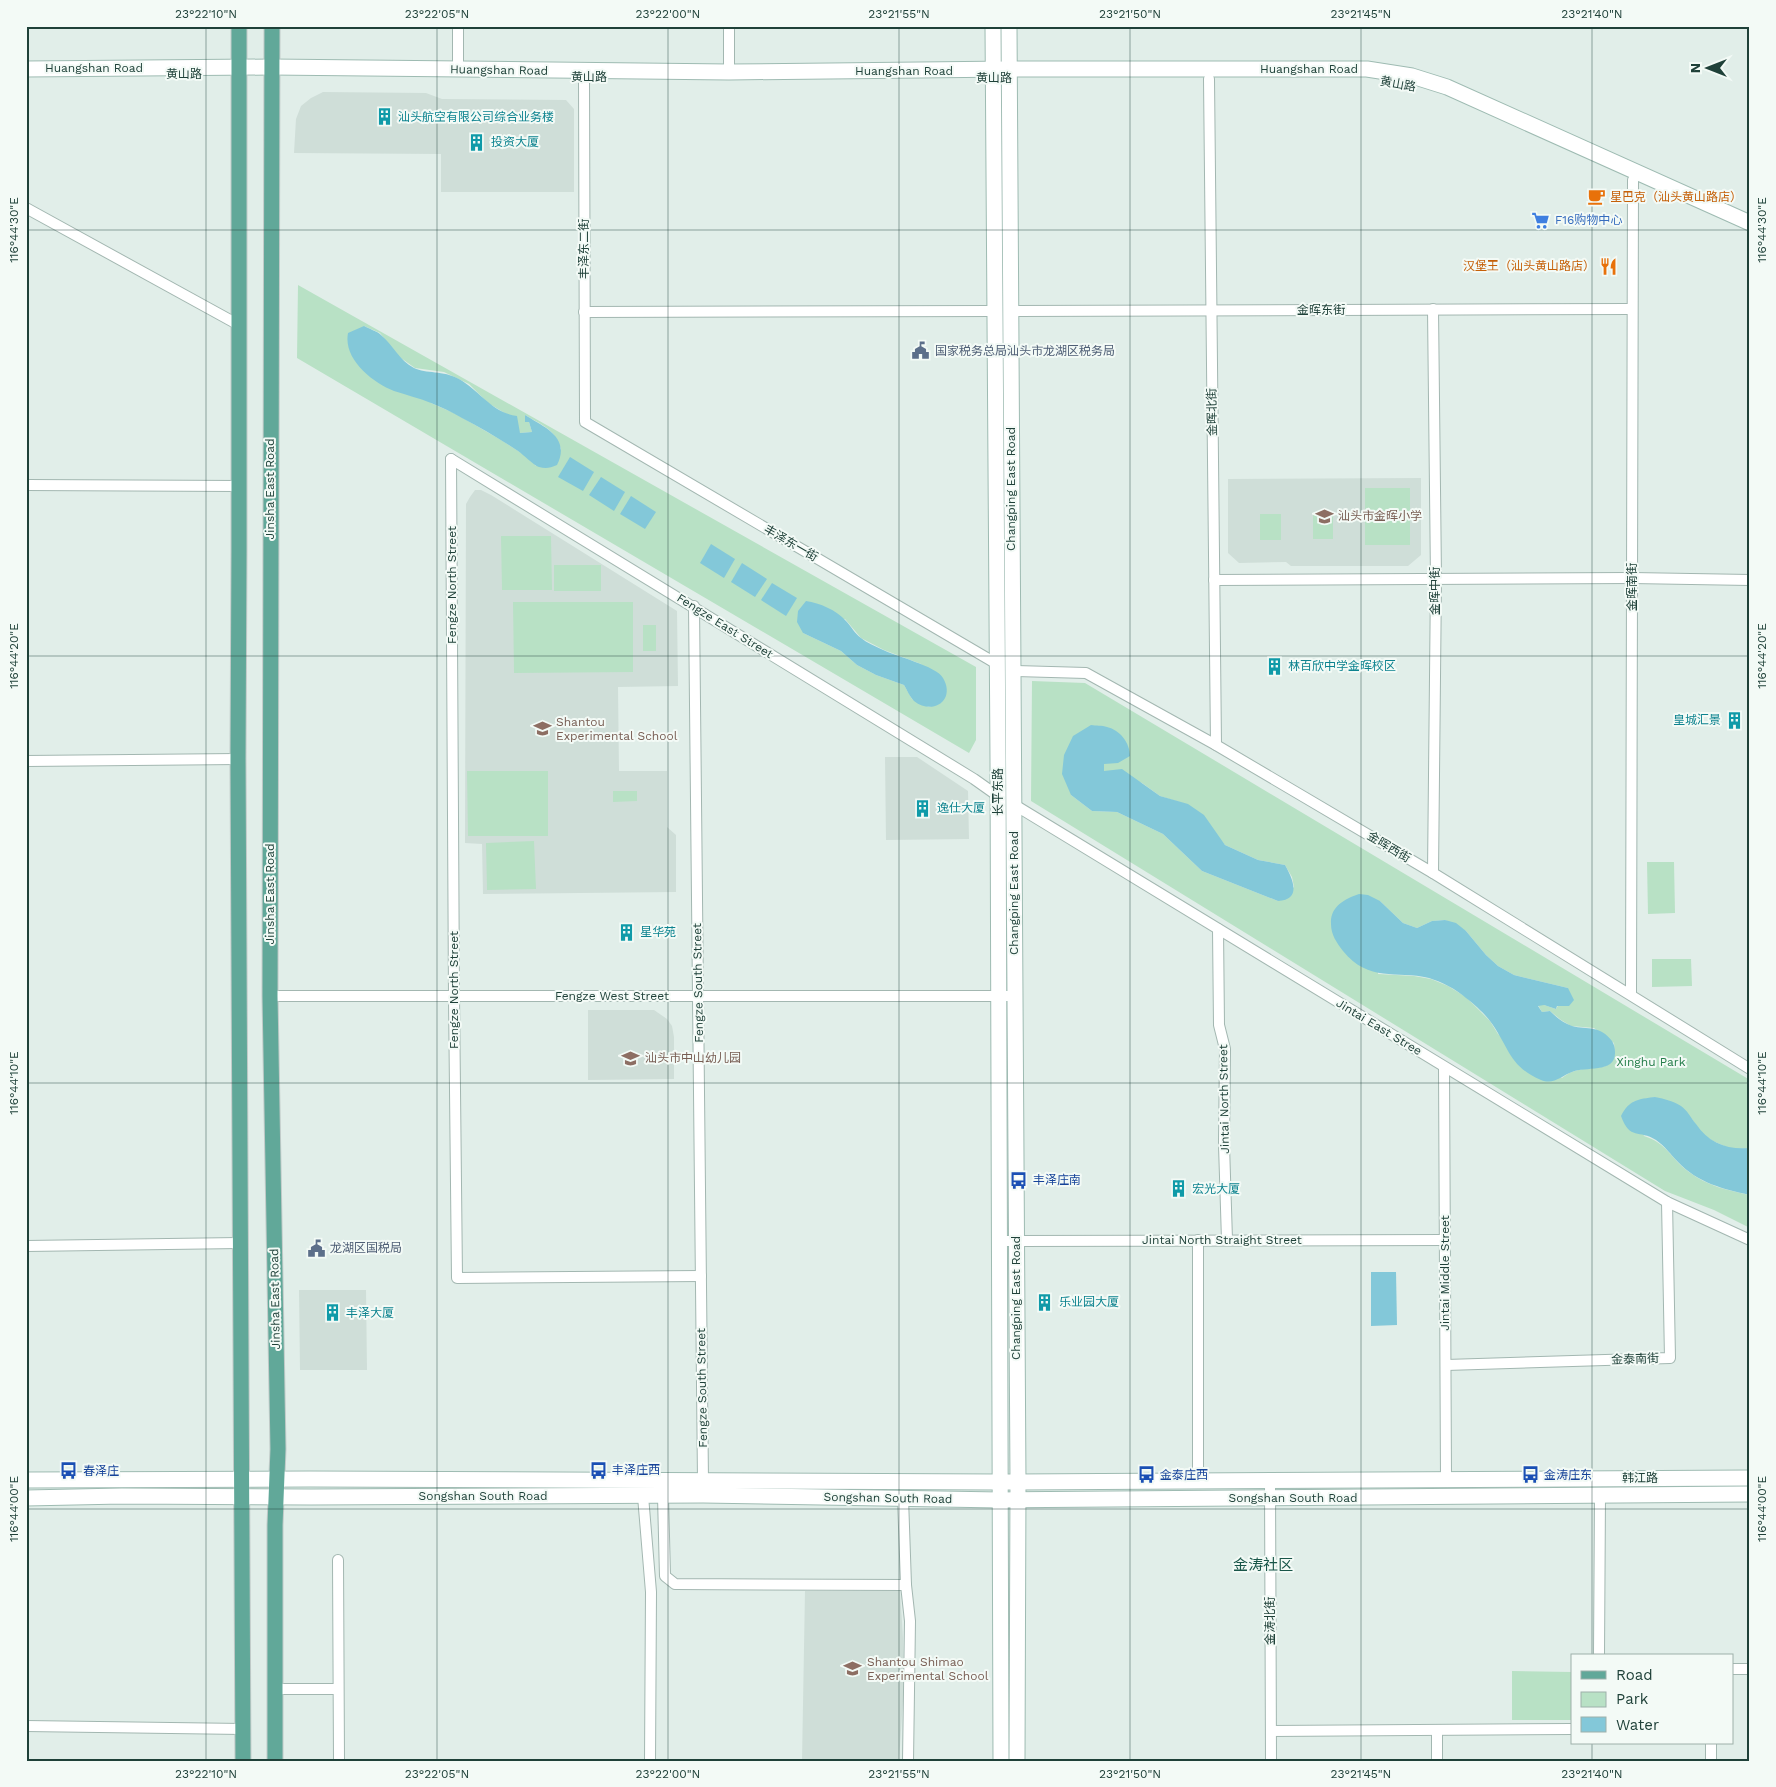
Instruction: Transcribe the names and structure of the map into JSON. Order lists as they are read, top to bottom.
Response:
{
  "streets": {
    "main road": ["Jinsha East Road"],
    "street": [
      "Huangshan Road",
      "黄山路",
      "丰泽东二街",
      "金晖东街",
      "金晖北街",
      "Changping East Road",
      "丰泽东一街",
      "Fengze North Street",
      "金晖南街",
      "金晖中街",
      "Fengze East Street",
      "金晖西街",
      "Fengze South Street",
      "Fengze West Street",
      "Jintai East Stree",
      "Jintai North Street",
      "Jintai North Straight Street",
      "Jintai Middle Street",
      "金泰南街",
      "韩江路",
      "Songshan South Road",
      "金涛北街"
    ]
  },
  "crossings": [
    ["Huangshan Road", "黄山路"],
    ["Huangshan Road", "Jinsha East Road"],
    ["Huangshan Road", "Changping East Road"],
    ["黄山路", "丰泽东二街"],
    ["黄山路", "金晖北街"],
    ["黄山路", "Jinsha East Road"],
    ["黄山路", "Changping East Road"],
    ["黄山路", "金晖南街"],
    ["丰泽东二街", "金晖东街"],
    ["丰泽东二街", "丰泽东一街"],
    ["金晖东街", "金晖北街"],
    ["金晖东街", "Changping East Road"],
    ["金晖东街", "金晖南街"],
    ["金晖东街", "金晖中街"],
    ["金晖北街", "金晖西街"],
    ["Jinsha East Road", "Fengze West Street"],
    ["Jinsha East Road", "Songshan South Road"],
    ["Changping East Road", "丰泽东一街"],
    ["Changping East Road", "Fengze East Street"],
    ["Changping East Road", "金晖西街"],
    ["Changping East Road", "Fengze West Street"],
    ["Changping East Road", "Jintai East Stree"],
    ["Changping East Road", "Jintai North Straight Street"],
    ["Changping East Road", "Songshan South Road"],
    ["Fengze North Street", "Fengze East Street"],
    ["Fengze North Street", "Fengze South Street"],
    ["Fengze North Street", "Fengze West Street"],
    ["金晖南街", "金晖西街"],
    ["金晖中街", "金晖西街"],
    ["Fengze East Street", "Fengze South Street"],
    ["Fengze South Street", "Fengze West Street"],
    ["Fengze South Street", "Songshan South Road"],
    ["Jintai East Stree", "Jintai North Street"],
    ["Jintai East Stree", "Jintai Middle Street"],
    ["Jintai East Stree", "金泰南街"],
    ["Jintai North Street", "Jintai North Straight Street"],
    ["Jintai North Straight Street", "Jintai Middle Street"],
    ["Jintai Middle Street", "金泰南街"],
    ["Jintai Middle Street", "Songshan South Road"],
    ["韩江路", "Songshan South Road"],
    ["Songshan South Road", "金涛北街"]
  ],
  "districts": ["金涛社区"],
  "parks": ["Xinghu Park"],
  "places": {
    "building": [
      "汕头航空有限公司综合业务楼",
      "投资大厦",
      "林百欣中学金晖校区",
      "皇城汇景",
      "逸仕大厦",
      "星华苑",
      "宏光大厦",
      "乐业园大厦",
      "丰泽大厦"
    ],
    "cafe": ["星巴克（汕头黄山路店）"],
    "supermarket": ["F16购物中心"],
    "restaurant": ["汉堡王（汕头黄山路店）"],
    "public building": ["国家税务总局汕头市龙湖区税务局", "龙湖区国税局"],
    "school or university": [
      "汕头市金晖小学",
      "Shantou Experimental School",
      "汕头市中山幼儿园",
      "Shantou Shimao Experimental School"
    ],
    "bus stop": [
      "丰泽庄南",
      "丰泽庄西",
      "春泽庄",
      "金泰庄西",
      "金涛庄东"
    ]
  },
  "legend": ["Road", "Park", "Water"],
  "north": "left",
  "coordinates": [
    "23°22'10\"N",
    "23°22'05\"N",
    "23°22'00\"N",
    "23°21'55\"N",
    "23°21'50\"N",
    "23°21'45\"N",
    "23°21'40\"N",
    "116°44'30\"E",
    "116°44'20\"E",
    "116°44'10\"E",
    "116°44'00\"E"
  ]
}
